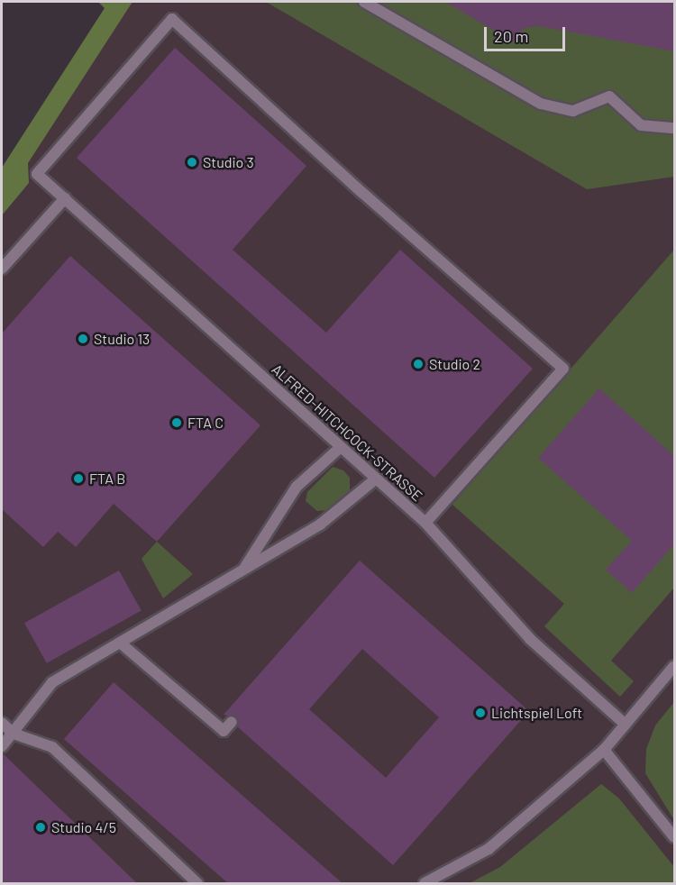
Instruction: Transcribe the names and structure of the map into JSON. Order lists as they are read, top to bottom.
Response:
{
  "streets": {
    "street": ["ALFRED-HITCHCOCK-STRASSE"]
  },
  "places": [
    "Studio 3",
    "Studio 13",
    "Studio 2",
    "FTA C",
    "FTA B",
    "Lichtspiel Loft",
    "Studio 4/5"
  ],
  "scale_bar": "20 m"
}
